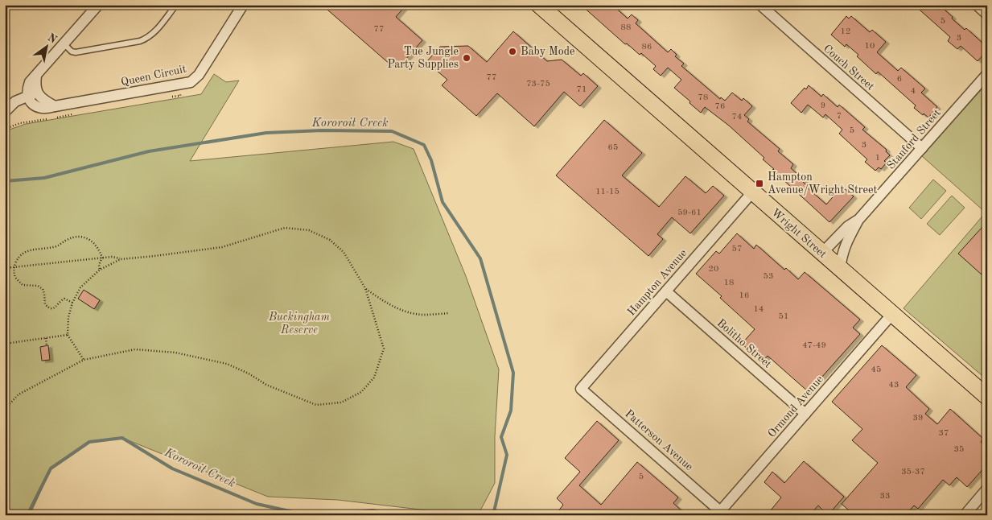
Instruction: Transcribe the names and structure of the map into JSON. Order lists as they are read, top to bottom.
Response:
{
  "streets": {
    "main road": ["Wright Street"],
    "street": [
      "Couch Street",
      "Queen Circuit",
      "Stanford Street",
      "Hampton Avenue",
      "Bolitho Street",
      "Ormond Avenue",
      "Patterson Avenue"
    ]
  },
  "crossings": [
    ["Couch Street", "Stanford Street"],
    ["Stanford Street", "Wright Street"],
    ["Wright Street", "Hampton Avenue"],
    ["Wright Street", "Ormond Avenue"],
    ["Hampton Avenue", "Bolitho Street"],
    ["Hampton Avenue", "Patterson Avenue"],
    ["Bolitho Street", "Ormond Avenue"],
    ["Ormond Avenue", "Patterson Avenue"]
  ],
  "water": ["Kororoit Creek"],
  "parks": ["Buckingham Reserve"],
  "places": {
    "other": ["Baby Mode", "Tue Jungle Party Supplies"],
    "transit": ["Hampton Avenue/Wright Street"]
  },
  "house_numbers": [
    "5",
    "88",
    "77",
    "12",
    "3",
    "10",
    "86",
    "77",
    "6",
    "73-75",
    "71",
    "4",
    "78",
    "9",
    "76",
    "7",
    "74",
    "5",
    "3",
    "65",
    "1",
    "11-15",
    "59-61",
    "57",
    "20",
    "53",
    "18",
    "16",
    "14",
    "51",
    "47-49",
    "45",
    "43",
    "39",
    "37",
    "35",
    "35-37",
    "5",
    "33"
  ],
  "north": "top right"
}
